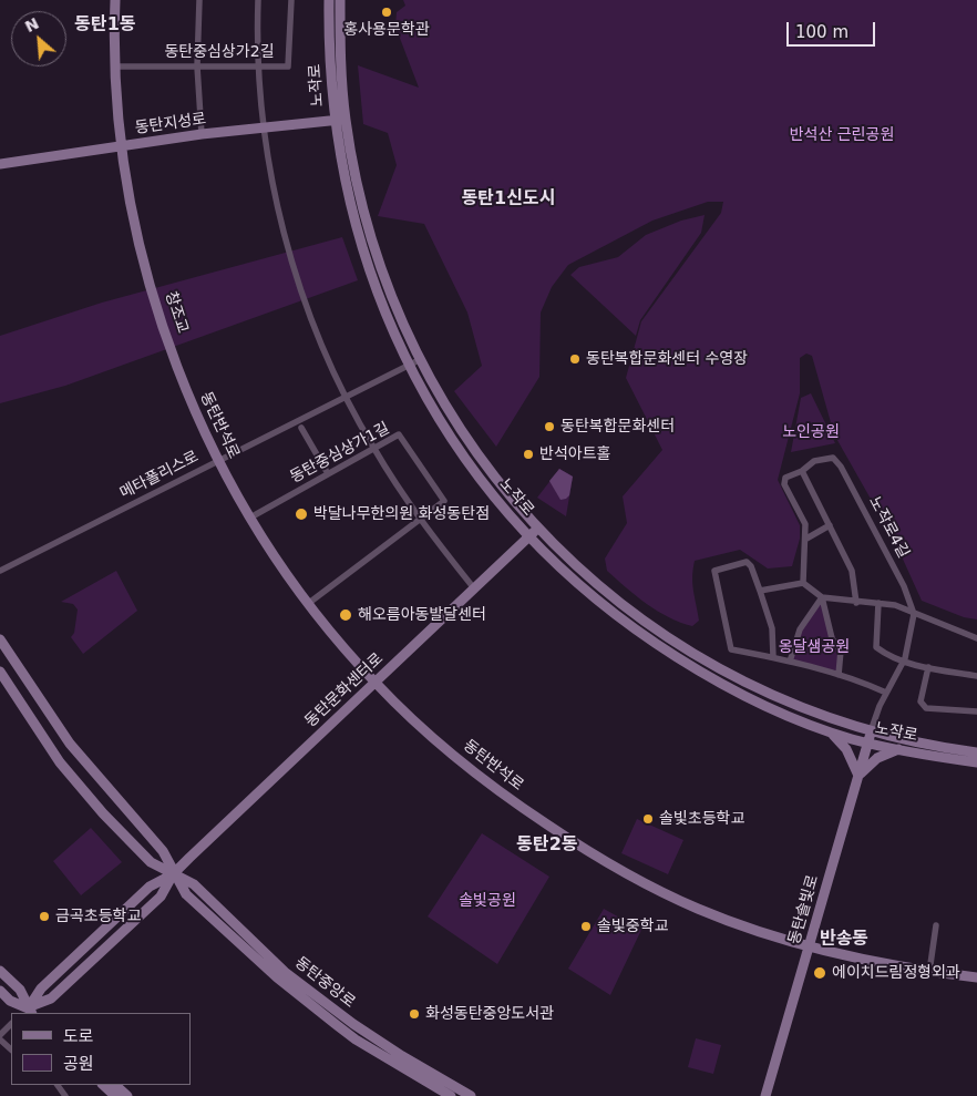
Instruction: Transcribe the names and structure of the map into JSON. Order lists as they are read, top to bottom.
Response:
{
  "streets": {
    "street": [
      "동탄중심상가2길",
      "노작로",
      "동탄지성로",
      "창조교",
      "동탄반석로",
      "동탄중심상가1길",
      "메타폴리스로",
      "노작로4길",
      "동탄문화센터로",
      "동탄솔빛로",
      "동탄중앙로"
    ]
  },
  "crossings": [
    ["노작로", "동탄지성로"],
    ["노작로", "메타폴리스로"],
    ["노작로", "동탄문화센터로"],
    ["노작로", "동탄솔빛로"],
    ["동탄지성로", "창조교"],
    ["창조교", "동탄반석로"],
    ["동탄반석로", "동탄중심상가1길"],
    ["동탄반석로", "메타폴리스로"],
    ["동탄반석로", "동탄문화센터로"],
    ["동탄반석로", "동탄솔빛로"],
    ["동탄문화센터로", "동탄중앙로"]
  ],
  "districts": [
    "동탄1동",
    "동탄1신도시",
    "동탄2동",
    "반송동"
  ],
  "parks": [
    "반석산 근린공원",
    "노인공원",
    "옹달샘공원",
    "솔빛공원"
  ],
  "places": [
    "홍사용문학관",
    "동탄복합문화센터 수영장",
    "동탄복합문화센터",
    "반석아트홀",
    "박달나무한의원 화성동탄점",
    "해오름아동발달센터",
    "솔빛초등학교",
    "금곡초등학교",
    "솔빛중학교",
    "에이치드림정형외과",
    "화성동탄중앙도서관"
  ],
  "legend": ["도로", "공원"],
  "scale_bar": "100 m",
  "north": "top left"
}
